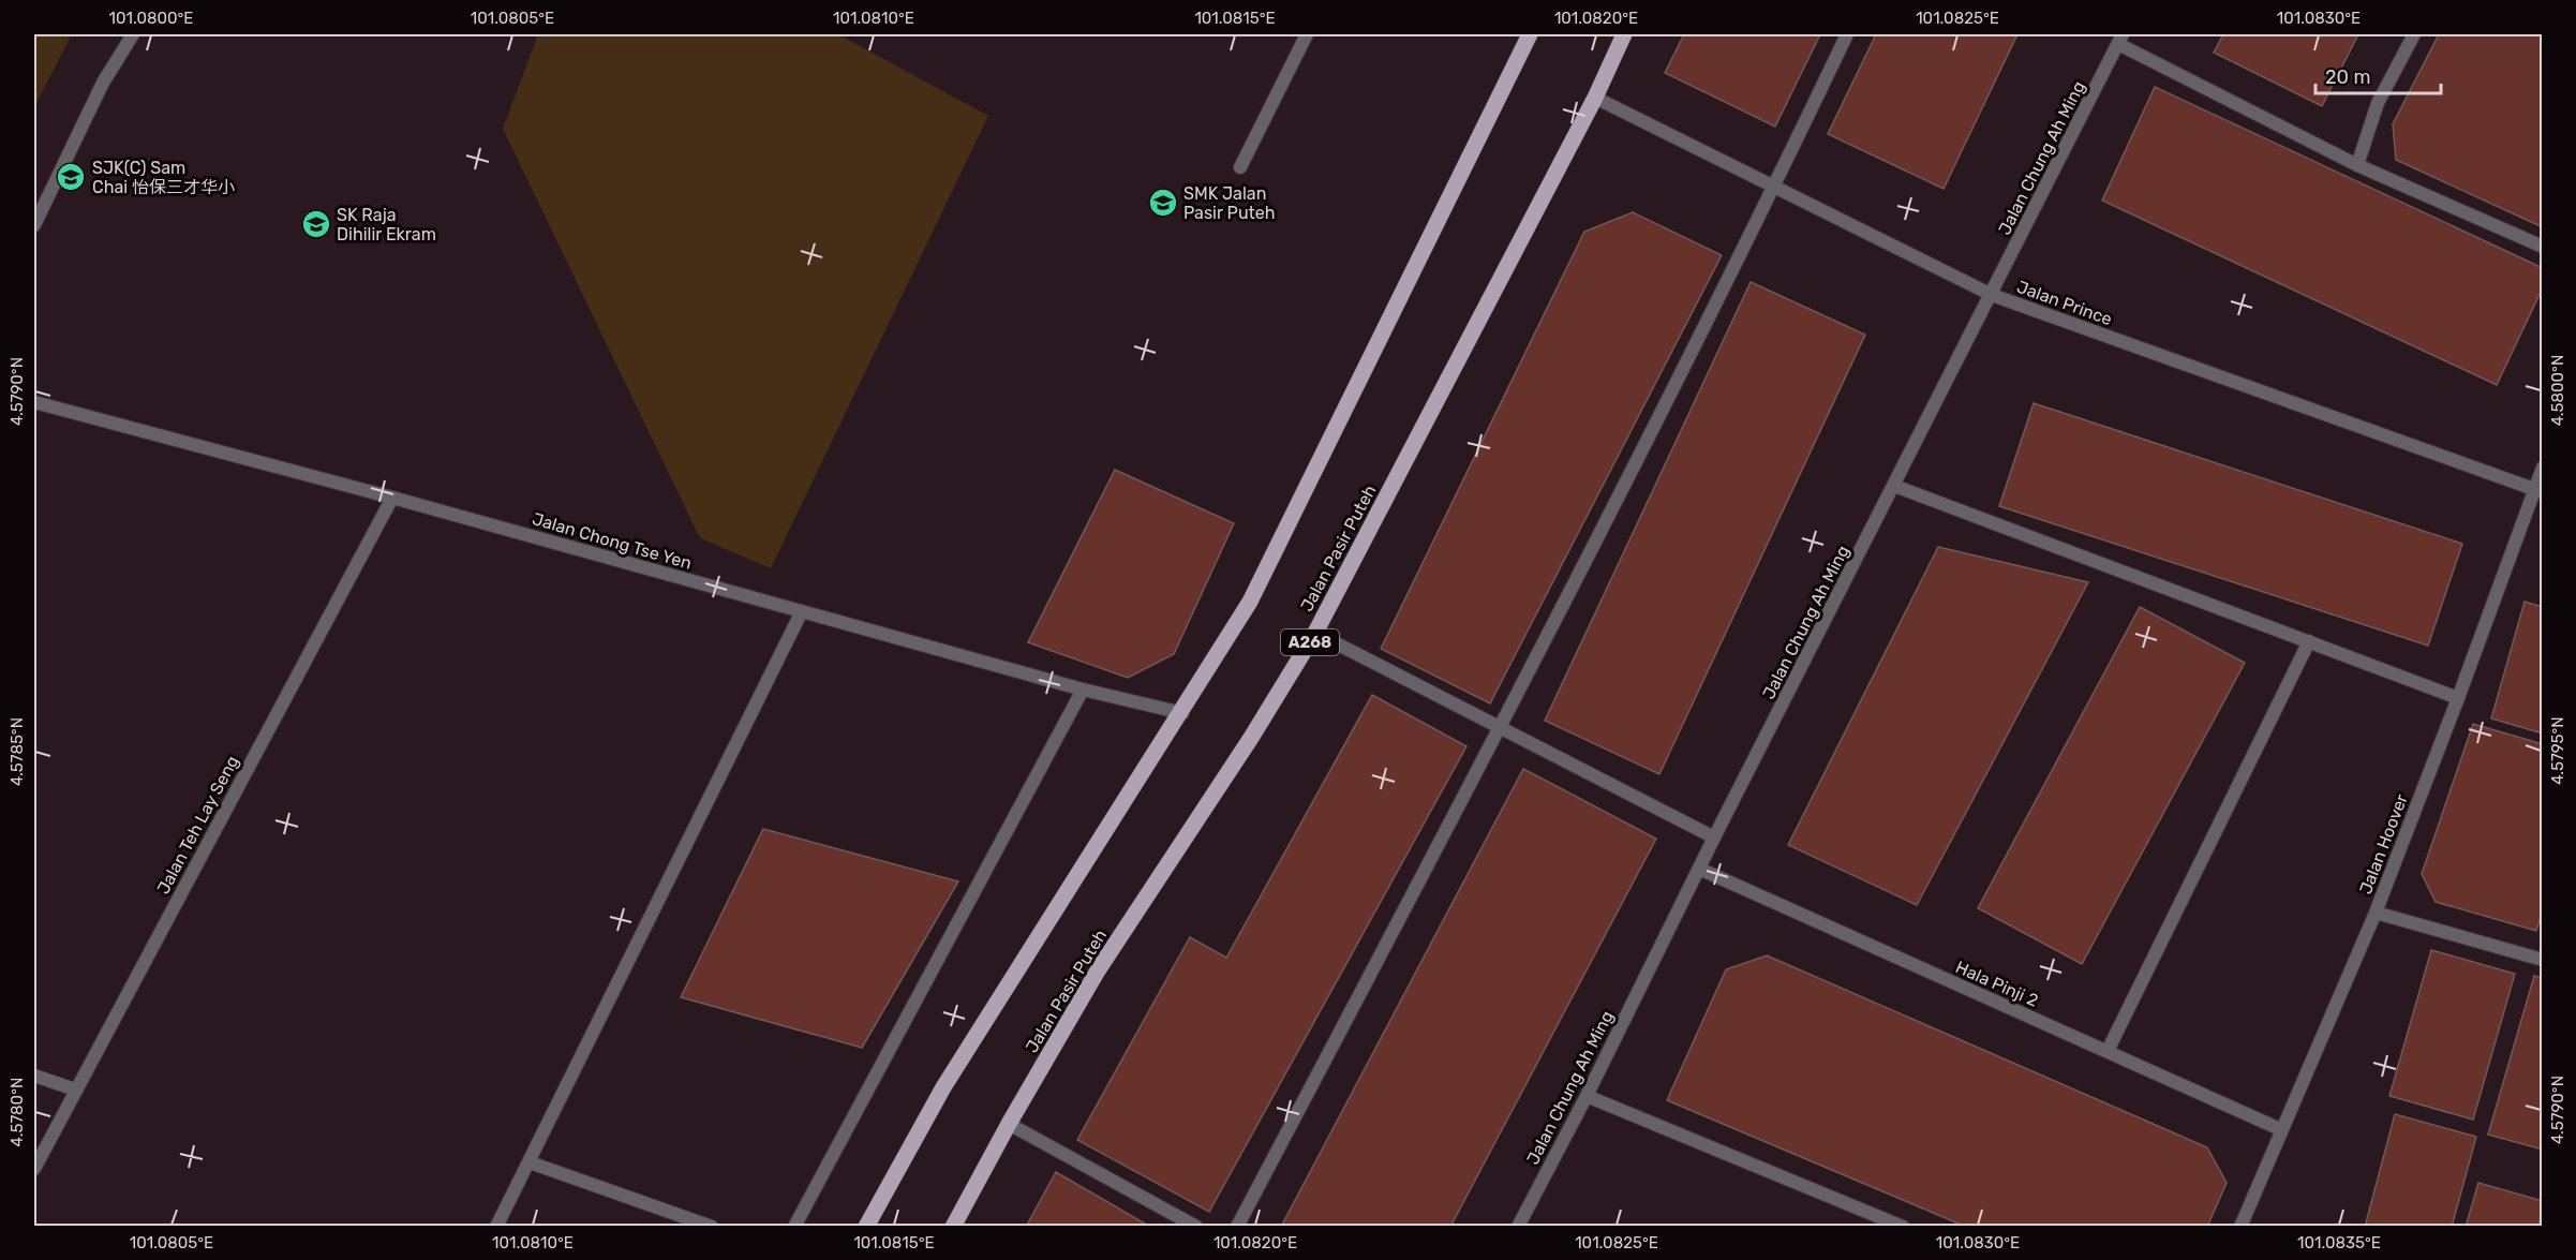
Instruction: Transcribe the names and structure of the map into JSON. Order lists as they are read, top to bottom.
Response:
{
  "streets": {
    "main road": ["Jalan Pasir Puteh", "A268"],
    "street": [
      "Jalan Chung Ah Ming",
      "Jalan Prince",
      "Jalan Chong Tse Yen",
      "Jalan Teh Lay Seng",
      "Jalan Hoover",
      "Hala Pinji 2"
    ]
  },
  "crossings": [
    ["Jalan Chung Ah Ming", "Jalan Prince"],
    ["Jalan Chung Ah Ming", "Hala Pinji 2"],
    ["Jalan Prince", "Jalan Pasir Puteh"],
    ["Jalan Prince", "Jalan Hoover"],
    ["Jalan Chong Tse Yen", "Jalan Teh Lay Seng"],
    ["Jalan Hoover", "Hala Pinji 2"]
  ],
  "places": {
    "school or university": ["SJK(C) Sam Chai 怡保三才华小", "SMK Jalan Pasir Puteh", "SK Raja Dihilir Ekram"]
  },
  "scale_bar": "20 m",
  "coordinates": [
    "101.0800°E",
    "101.0805°E",
    "101.0810°E",
    "101.0815°E",
    "101.0820°E",
    "101.0825°E",
    "101.0830°E",
    "4.5800°N",
    "4.5790°N",
    "4.5795°N",
    "4.5785°N",
    "4.5780°N",
    "101.0835°E"
  ]
}
